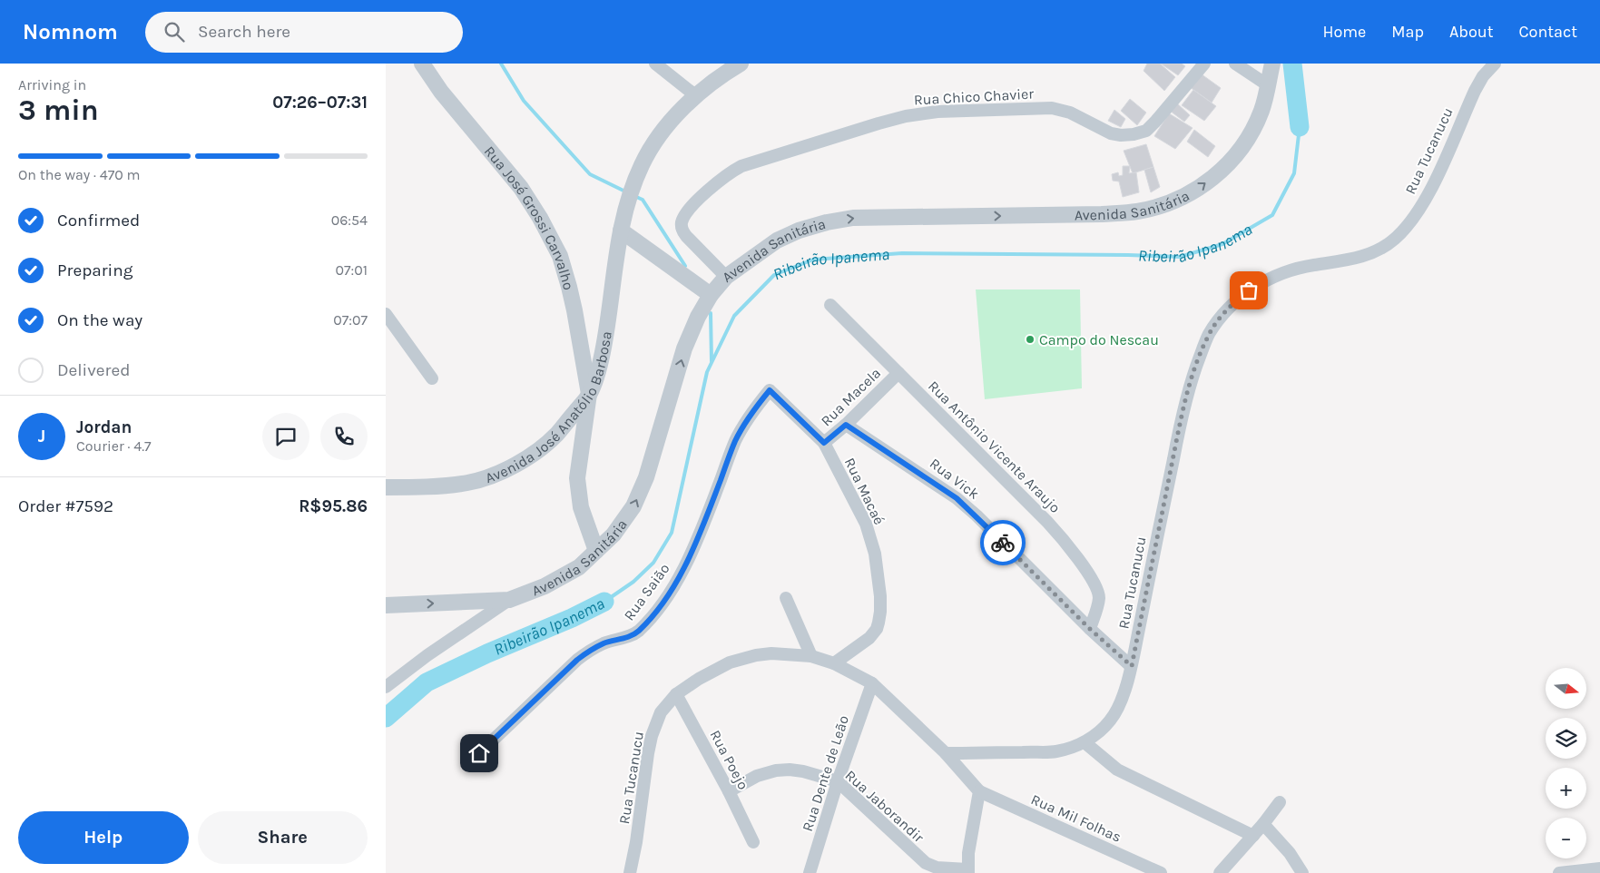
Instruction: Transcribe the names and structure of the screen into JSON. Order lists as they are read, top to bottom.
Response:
{
  "streets": {
    "street": [
      "Rua Chico Chavier",
      "Rua Tucanucu",
      "Avenida Sanitária",
      "Rua José Grossi Carvalho",
      "Rua Macela",
      "Avenida José Anatólio Barbosa",
      "Rua Antônio Vicente Araujo",
      "Rua Vick",
      "Rua Macaé",
      "Rua Saião",
      "Rua Poejo",
      "Rua Dente de Leão",
      "Rua Jaborandir",
      "Rua Mil Folhas"
    ]
  },
  "crossings": [
    ["Rua Chico Chavier", "Avenida Sanitária"],
    ["Rua Tucanucu", "Rua Vick"],
    ["Rua Tucanucu", "Rua Macaé"],
    ["Rua Tucanucu", "Rua Poejo"],
    ["Rua Tucanucu", "Rua Dente de Leão"],
    ["Rua José Grossi Carvalho", "Avenida José Anatólio Barbosa"],
    ["Rua Macela", "Rua Antônio Vicente Araujo"],
    ["Rua Macela", "Rua Vick"],
    ["Rua Macela", "Rua Macaé"],
    ["Rua Antônio Vicente Araujo", "Rua Vick"],
    ["Rua Macaé", "Rua Saião"],
    ["Rua Poejo", "Rua Jaborandir"],
    ["Rua Dente de Leão", "Rua Jaborandir"]
  ],
  "one_way": ["Avenida Sanitária"],
  "water": ["Ribeirão Ipanema"],
  "places": ["Campo do Nescau"],
  "north": "right",
  "page": {
    "header": "Nomnom",
    "search": "Search here",
    "nav": [
      "Home",
      "Map",
      "About",
      "Contact"
    ],
    "heading": ["3 min", "Arriving in", "07:26–07:31"],
    "panel": [
      "Jordan",
      "Courier · 4.7",
      "Order #7592",
      "R$95.86"
    ],
    "bar": "On the way · 470 m",
    "list": [
      ["Confirmed", "06:54"],
      ["Preparing", "07:01"],
      ["On the way", "07:07"],
      "Delivered"
    ],
    "round": "J",
    "map_buttons": ["+", "−"],
    "buttons": ["Help", "Share"]
  }
}
